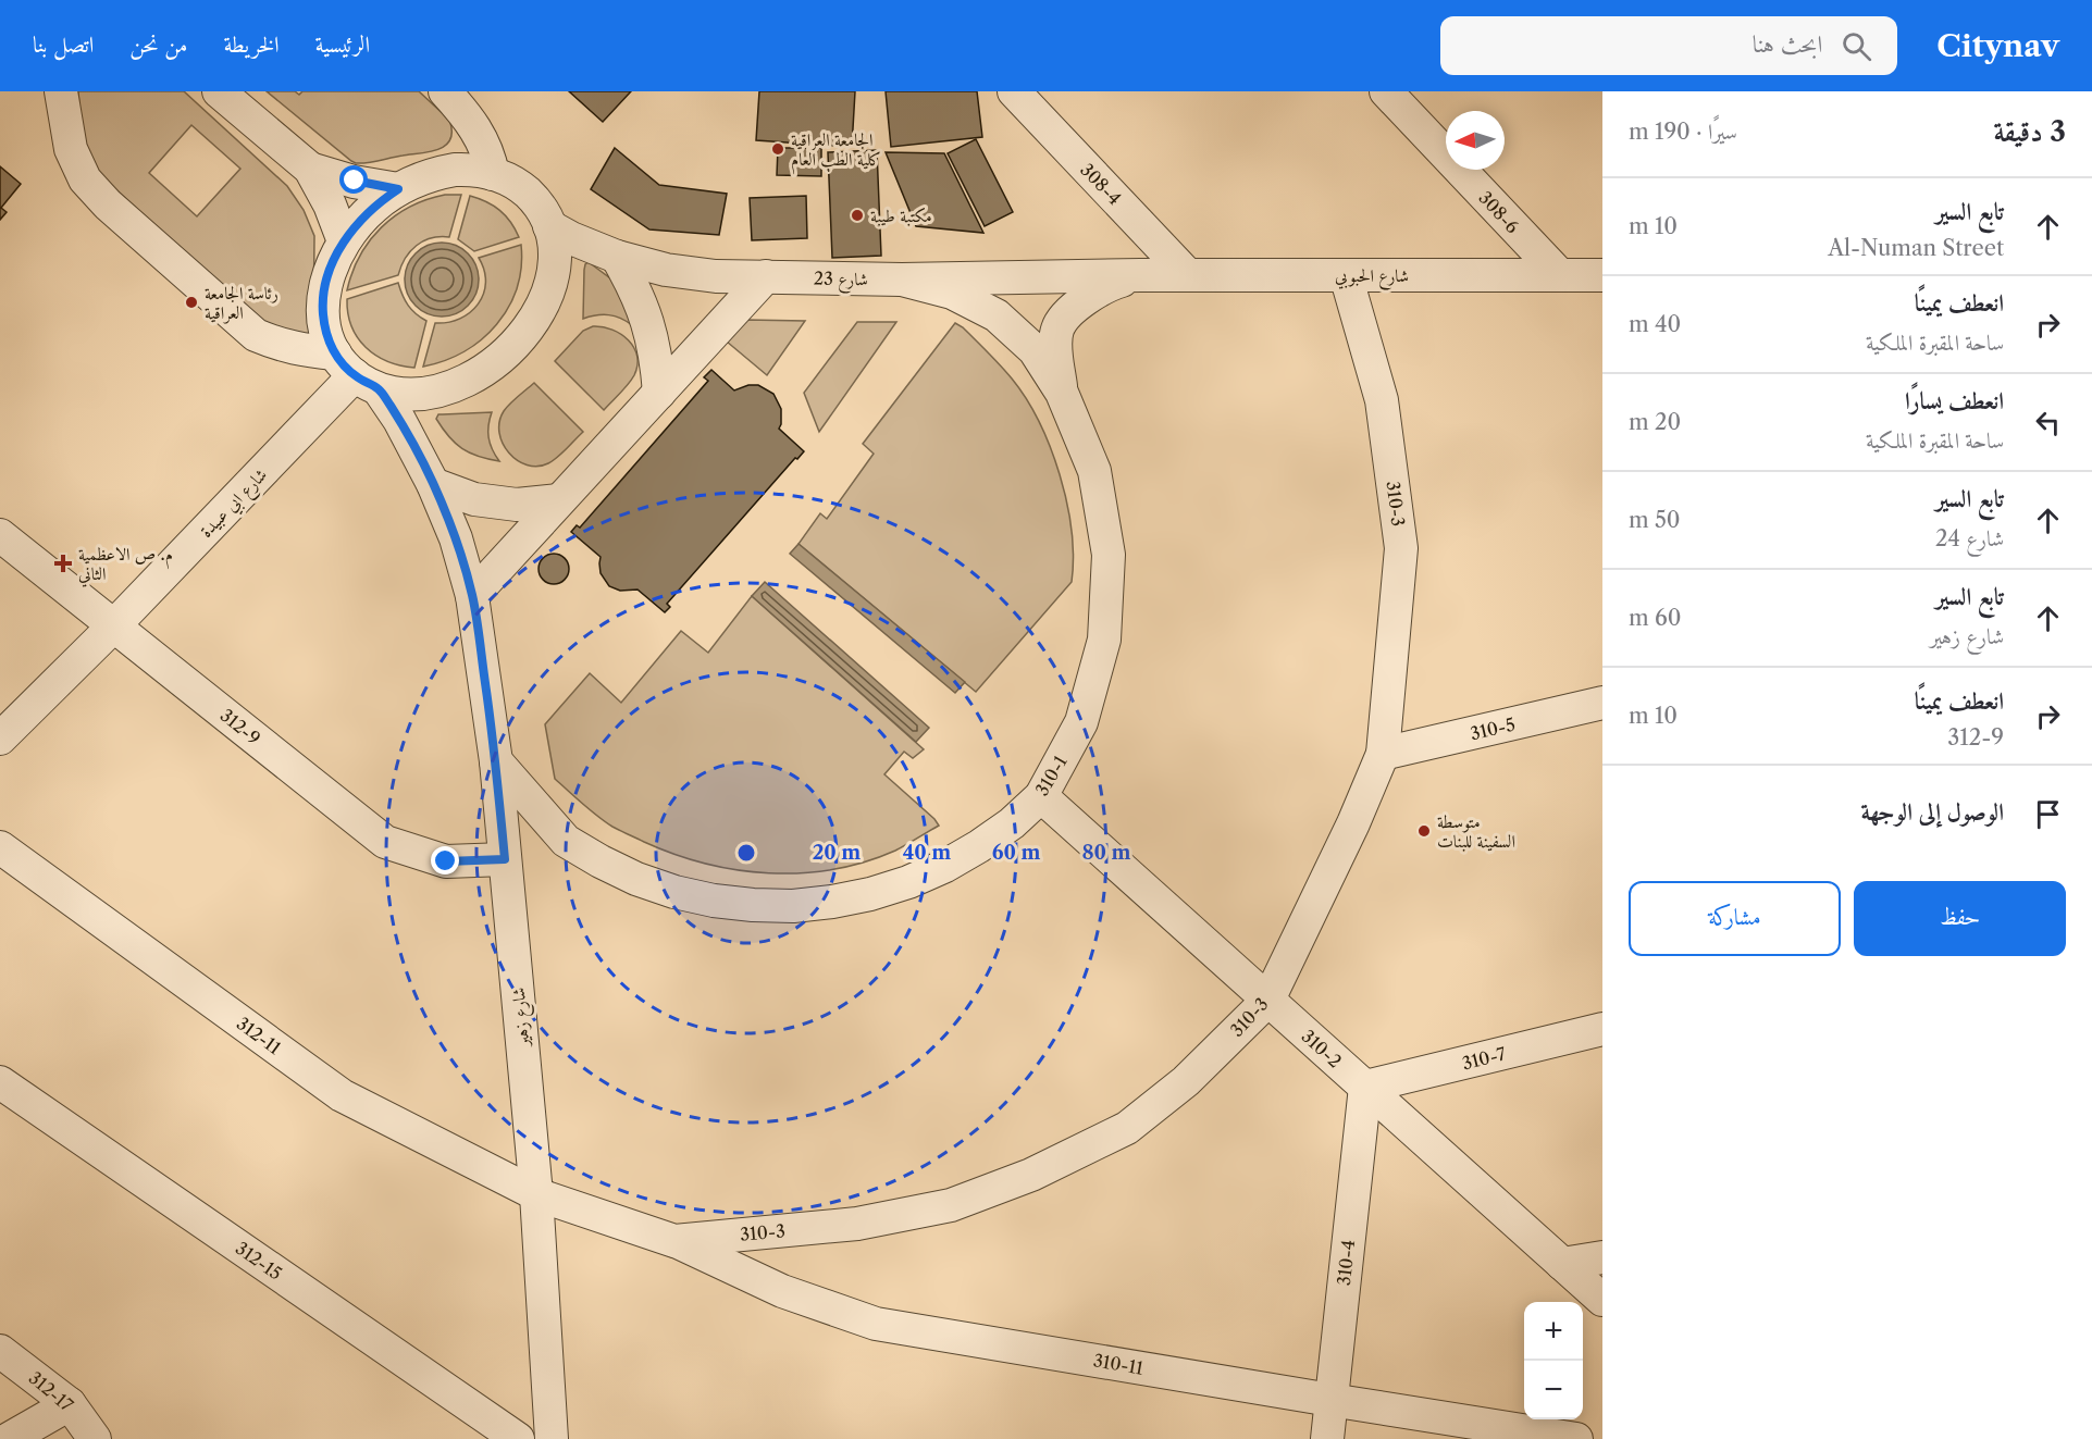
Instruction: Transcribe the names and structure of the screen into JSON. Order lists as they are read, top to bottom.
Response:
{
  "streets": {
    "street": [
      "308-4",
      "308-6",
      "شارع الحبوبي",
      "شارع 23",
      "شارع ابي عبيدة",
      "310-3",
      "312-9",
      "310-5",
      "310-1",
      "شارع زهير",
      "312-11",
      "310-2",
      "310-7",
      "312-15",
      "310-4",
      "310-11",
      "312-17"
    ]
  },
  "crossings": [
    ["308-4", "شارع الحبوبي"],
    ["308-6", "شارع الحبوبي"],
    ["شارع الحبوبي", "شارع 23"],
    ["شارع الحبوبي", "310-3"],
    ["شارع 23", "شارع ابي عبيدة"],
    ["شارع 23", "310-1"],
    ["شارع 23", "شارع زهير"],
    ["شارع ابي عبيدة", "312-9"],
    ["شارع ابي عبيدة", "شارع زهير"],
    ["310-3", "310-5"],
    ["310-3", "شارع زهير"],
    ["310-3", "312-11"],
    ["310-3", "310-2"],
    ["310-3", "310-11"],
    ["312-9", "شارع زهير"],
    ["310-1", "شارع زهير"],
    ["310-1", "310-2"],
    ["شارع زهير", "312-11"],
    ["310-2", "310-7"],
    ["310-2", "310-4"],
    ["310-7", "310-4"],
    ["310-4", "310-11"]
  ],
  "places": {
    "other": [
      "الجامعة العراقية كلية الطب العام",
      "مكتبة طيبة",
      "رئاسة الجامعة العراقية",
      "متوسطة السفينة للبنات"
    ],
    "health": ["م. ص الاعظمية الثاني"]
  },
  "north": "left",
  "page": {
    "header": "Citynav",
    "search": "ابحث هنا",
    "nav": [
      "الرئيسية",
      "الخريطة",
      "من نحن",
      "اتصل بنا"
    ],
    "heading": ["3 دقيقة", "سيرًا · 190 m"],
    "list": [
      ["تابع السير", "Al-Numan Street", "10 m"],
      ["انعطف يمينًا", "ساحة المقبرة الملكية", "40 m"],
      ["انعطف يسارًا", "ساحة المقبرة الملكية", "20 m"],
      ["تابع السير", "شارع 24", "50 m"],
      ["تابع السير", "شارع زهير", "60 m"],
      ["انعطف يمينًا", "312-9", "10 m"],
      "الوصول إلى الوجهة"
    ],
    "buttons": ["حفظ", "مشاركة"],
    "map_buttons": ["+", "−"]
  },
  "rings": [
    "20 m",
    "40 m",
    "60 m",
    "80 m"
  ]
}
